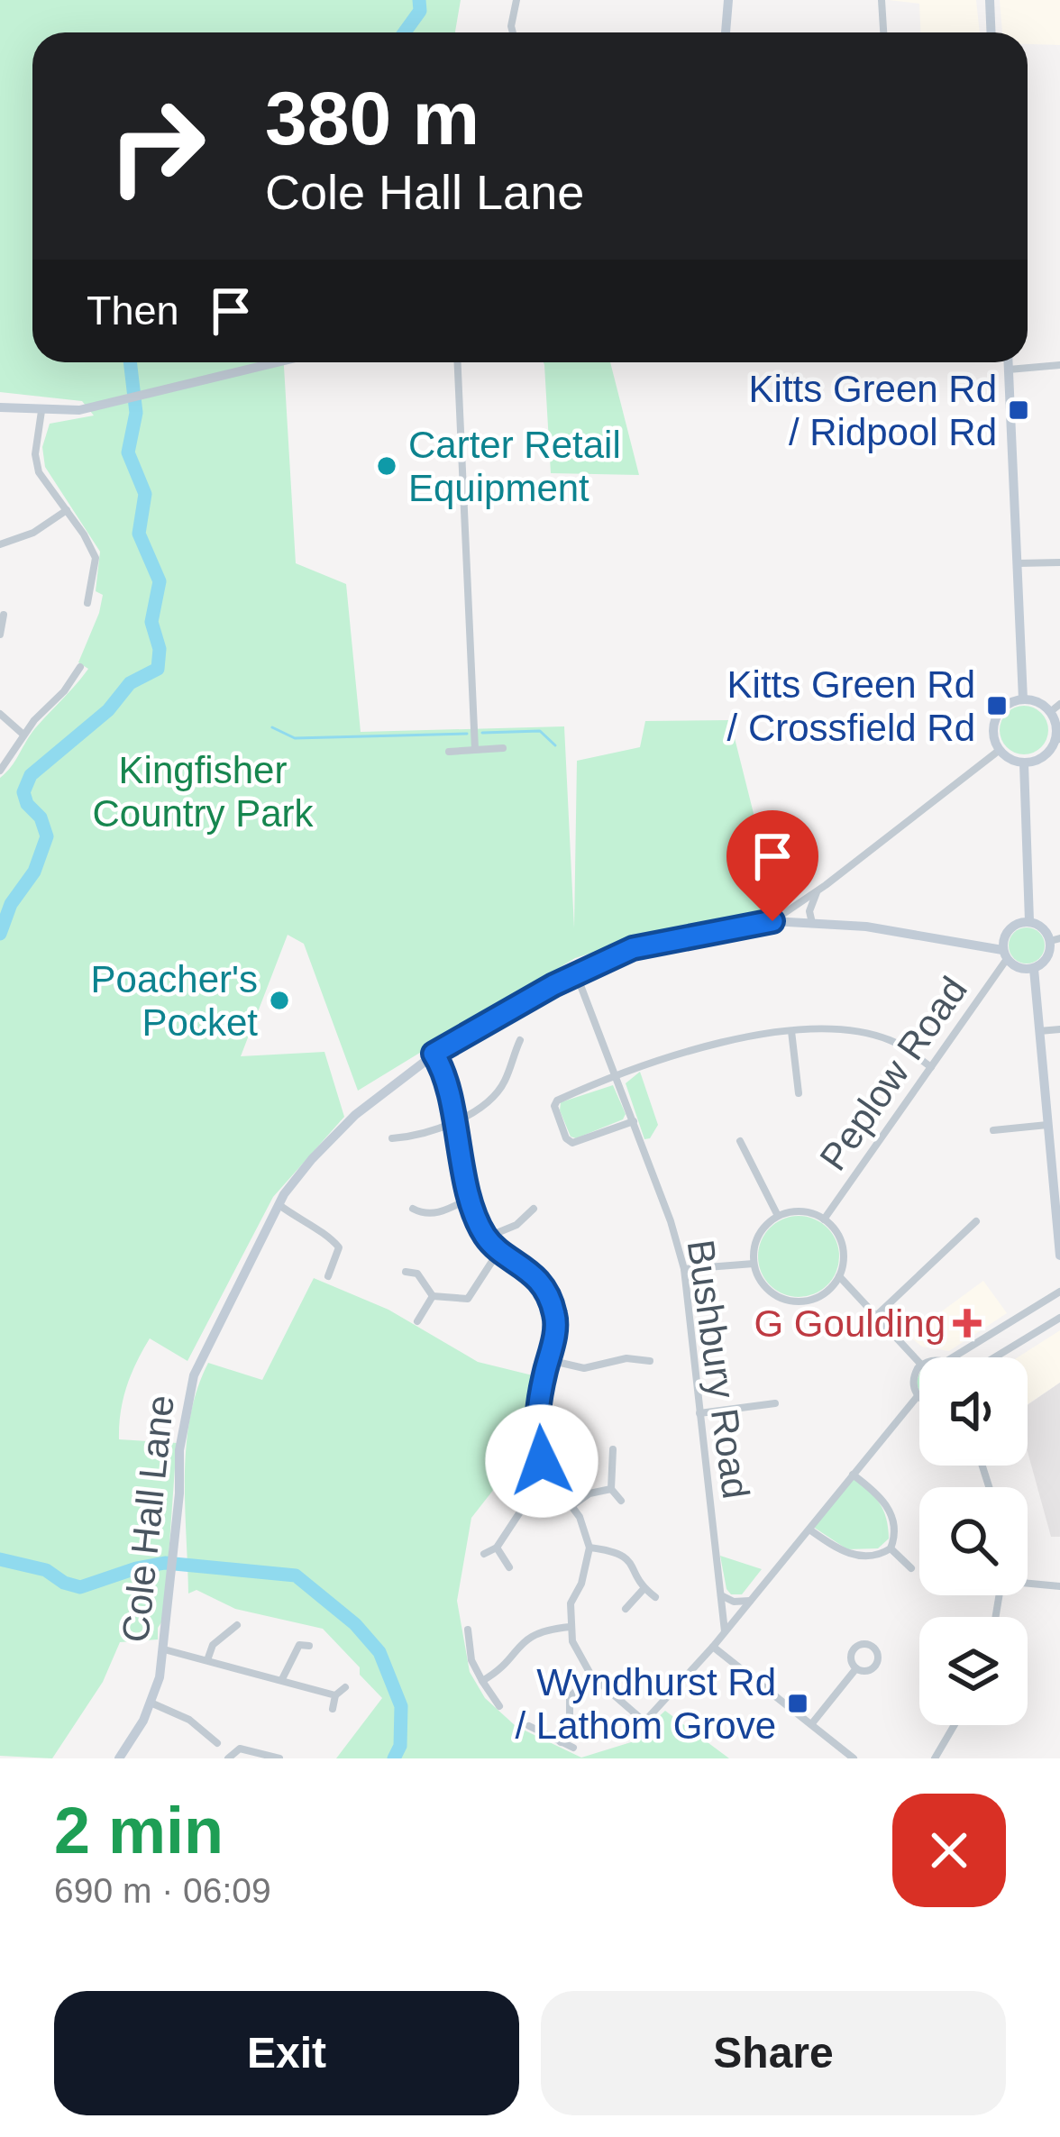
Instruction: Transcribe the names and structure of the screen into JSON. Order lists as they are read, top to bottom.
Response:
{
  "streets": {
    "street": ["Peplow Road", "Bushbury Road", "Cole Hall Lane"]
  },
  "crossings": [
    ["Peplow Road", "Cole Hall Lane"],
    ["Bushbury Road", "Cole Hall Lane"]
  ],
  "parks": ["Kingfisher Country Park"],
  "places": {
    "transit": ["Kitts Green Rd / Ridpool Rd", "Kitts Green Rd / Crossfield Rd", "Wyndhurst Rd / Lathom Grove"],
    "other": ["Carter Retail Equipment", "Poacher's Pocket"],
    "health": ["G Goulding"]
  },
  "page": {
    "turn": ["380 m", "Cole Hall Lane"],
    "then": "Then",
    "heading": ["2 min", "690 m · 06:09"],
    "buttons": ["Exit", "Share"]
  }
}
